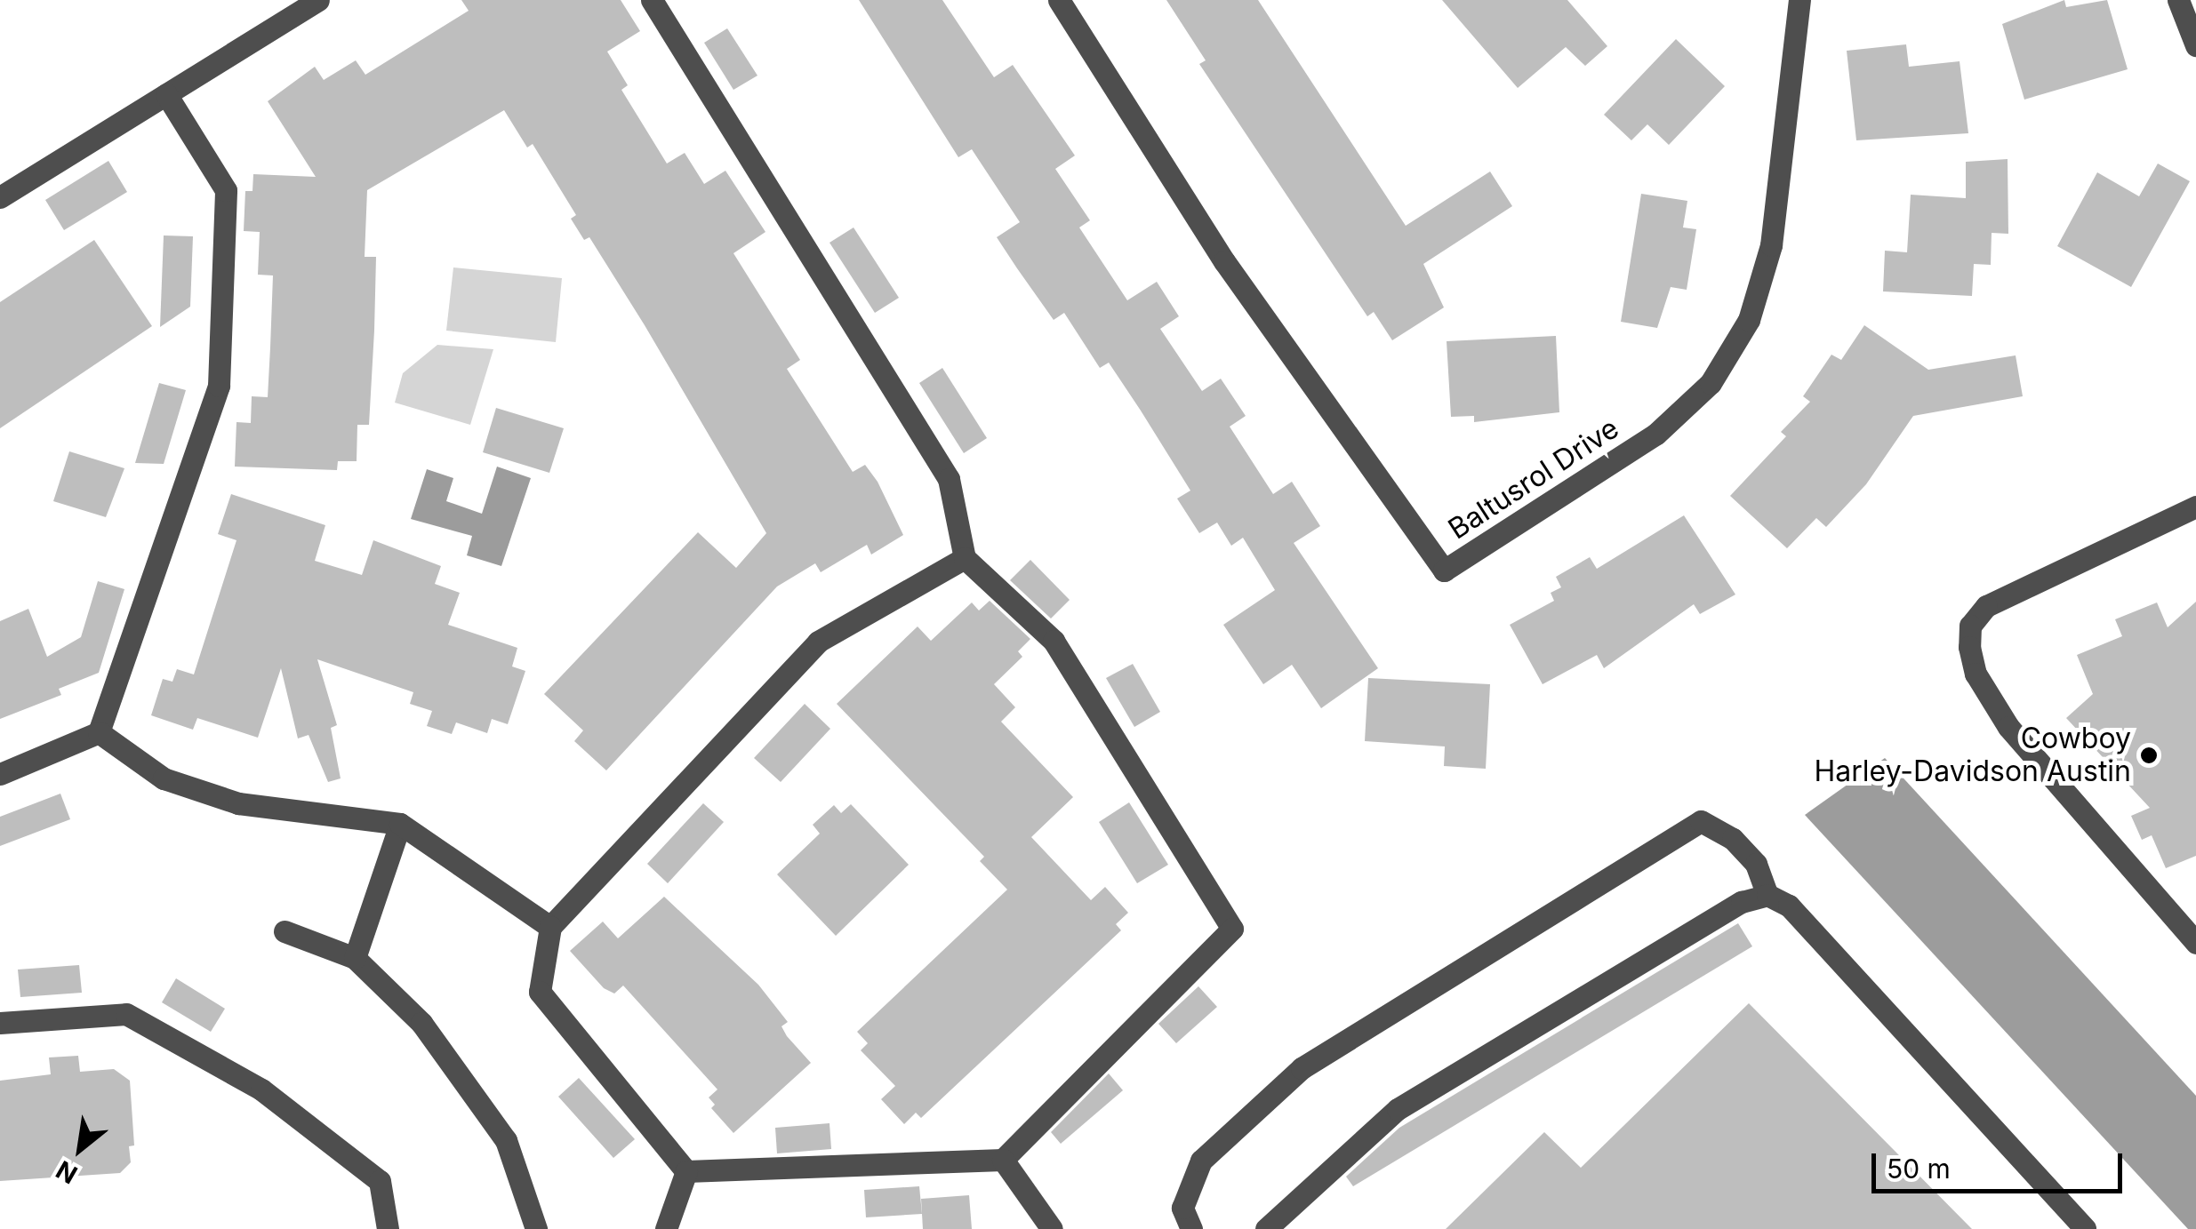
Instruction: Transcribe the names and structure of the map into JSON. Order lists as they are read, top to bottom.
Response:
{
  "streets": {
    "street": ["Baltusrol Drive"]
  },
  "places": ["Cowboy Harley-Davidson Austin"],
  "scale_bar": "50 m",
  "north": "bottom left"
}
